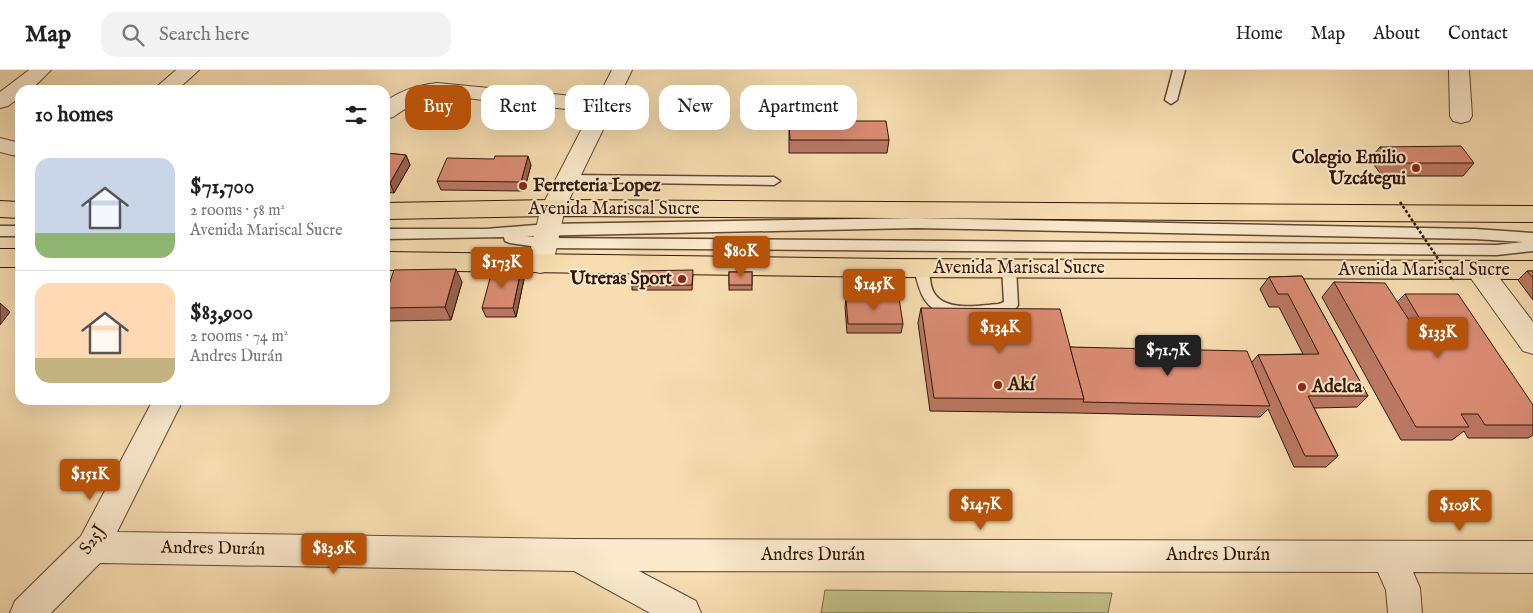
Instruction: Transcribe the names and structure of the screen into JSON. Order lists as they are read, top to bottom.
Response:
{
  "streets": {
    "main road": ["Avenida Mariscal Sucre"],
    "street": ["S25J", "Andres Durán"]
  },
  "crossings": [
    ["S25J", "Andres Durán"]
  ],
  "places": [
    "Colegio Emilio Uzcátegui",
    "Ferreteria Lopez",
    "Utreras Sport",
    "Akí",
    "Adelca"
  ],
  "page": {
    "header": "Map",
    "search": "Search here",
    "nav": [
      "Home",
      "Map",
      "About",
      "Contact"
    ],
    "chip": [
      "Buy",
      "Rent",
      "Filters",
      "New",
      "Apartment"
    ],
    "heading": "10 homes",
    "list": [
      {
        "name": "$71,700",
        "note": "2 rooms · 58 m² · Avenida Mariscal Sucre"
      },
      {
        "name": "$83,900",
        "note": "2 rooms · 74 m² · Andres Durán"
      }
    ],
    "price": [
      "$80K",
      "$173K",
      "$145K",
      "$134K",
      "$133K",
      "$71.7K",
      "$151K",
      "$147K",
      "$109K",
      "$83.9K"
    ]
  }
}
